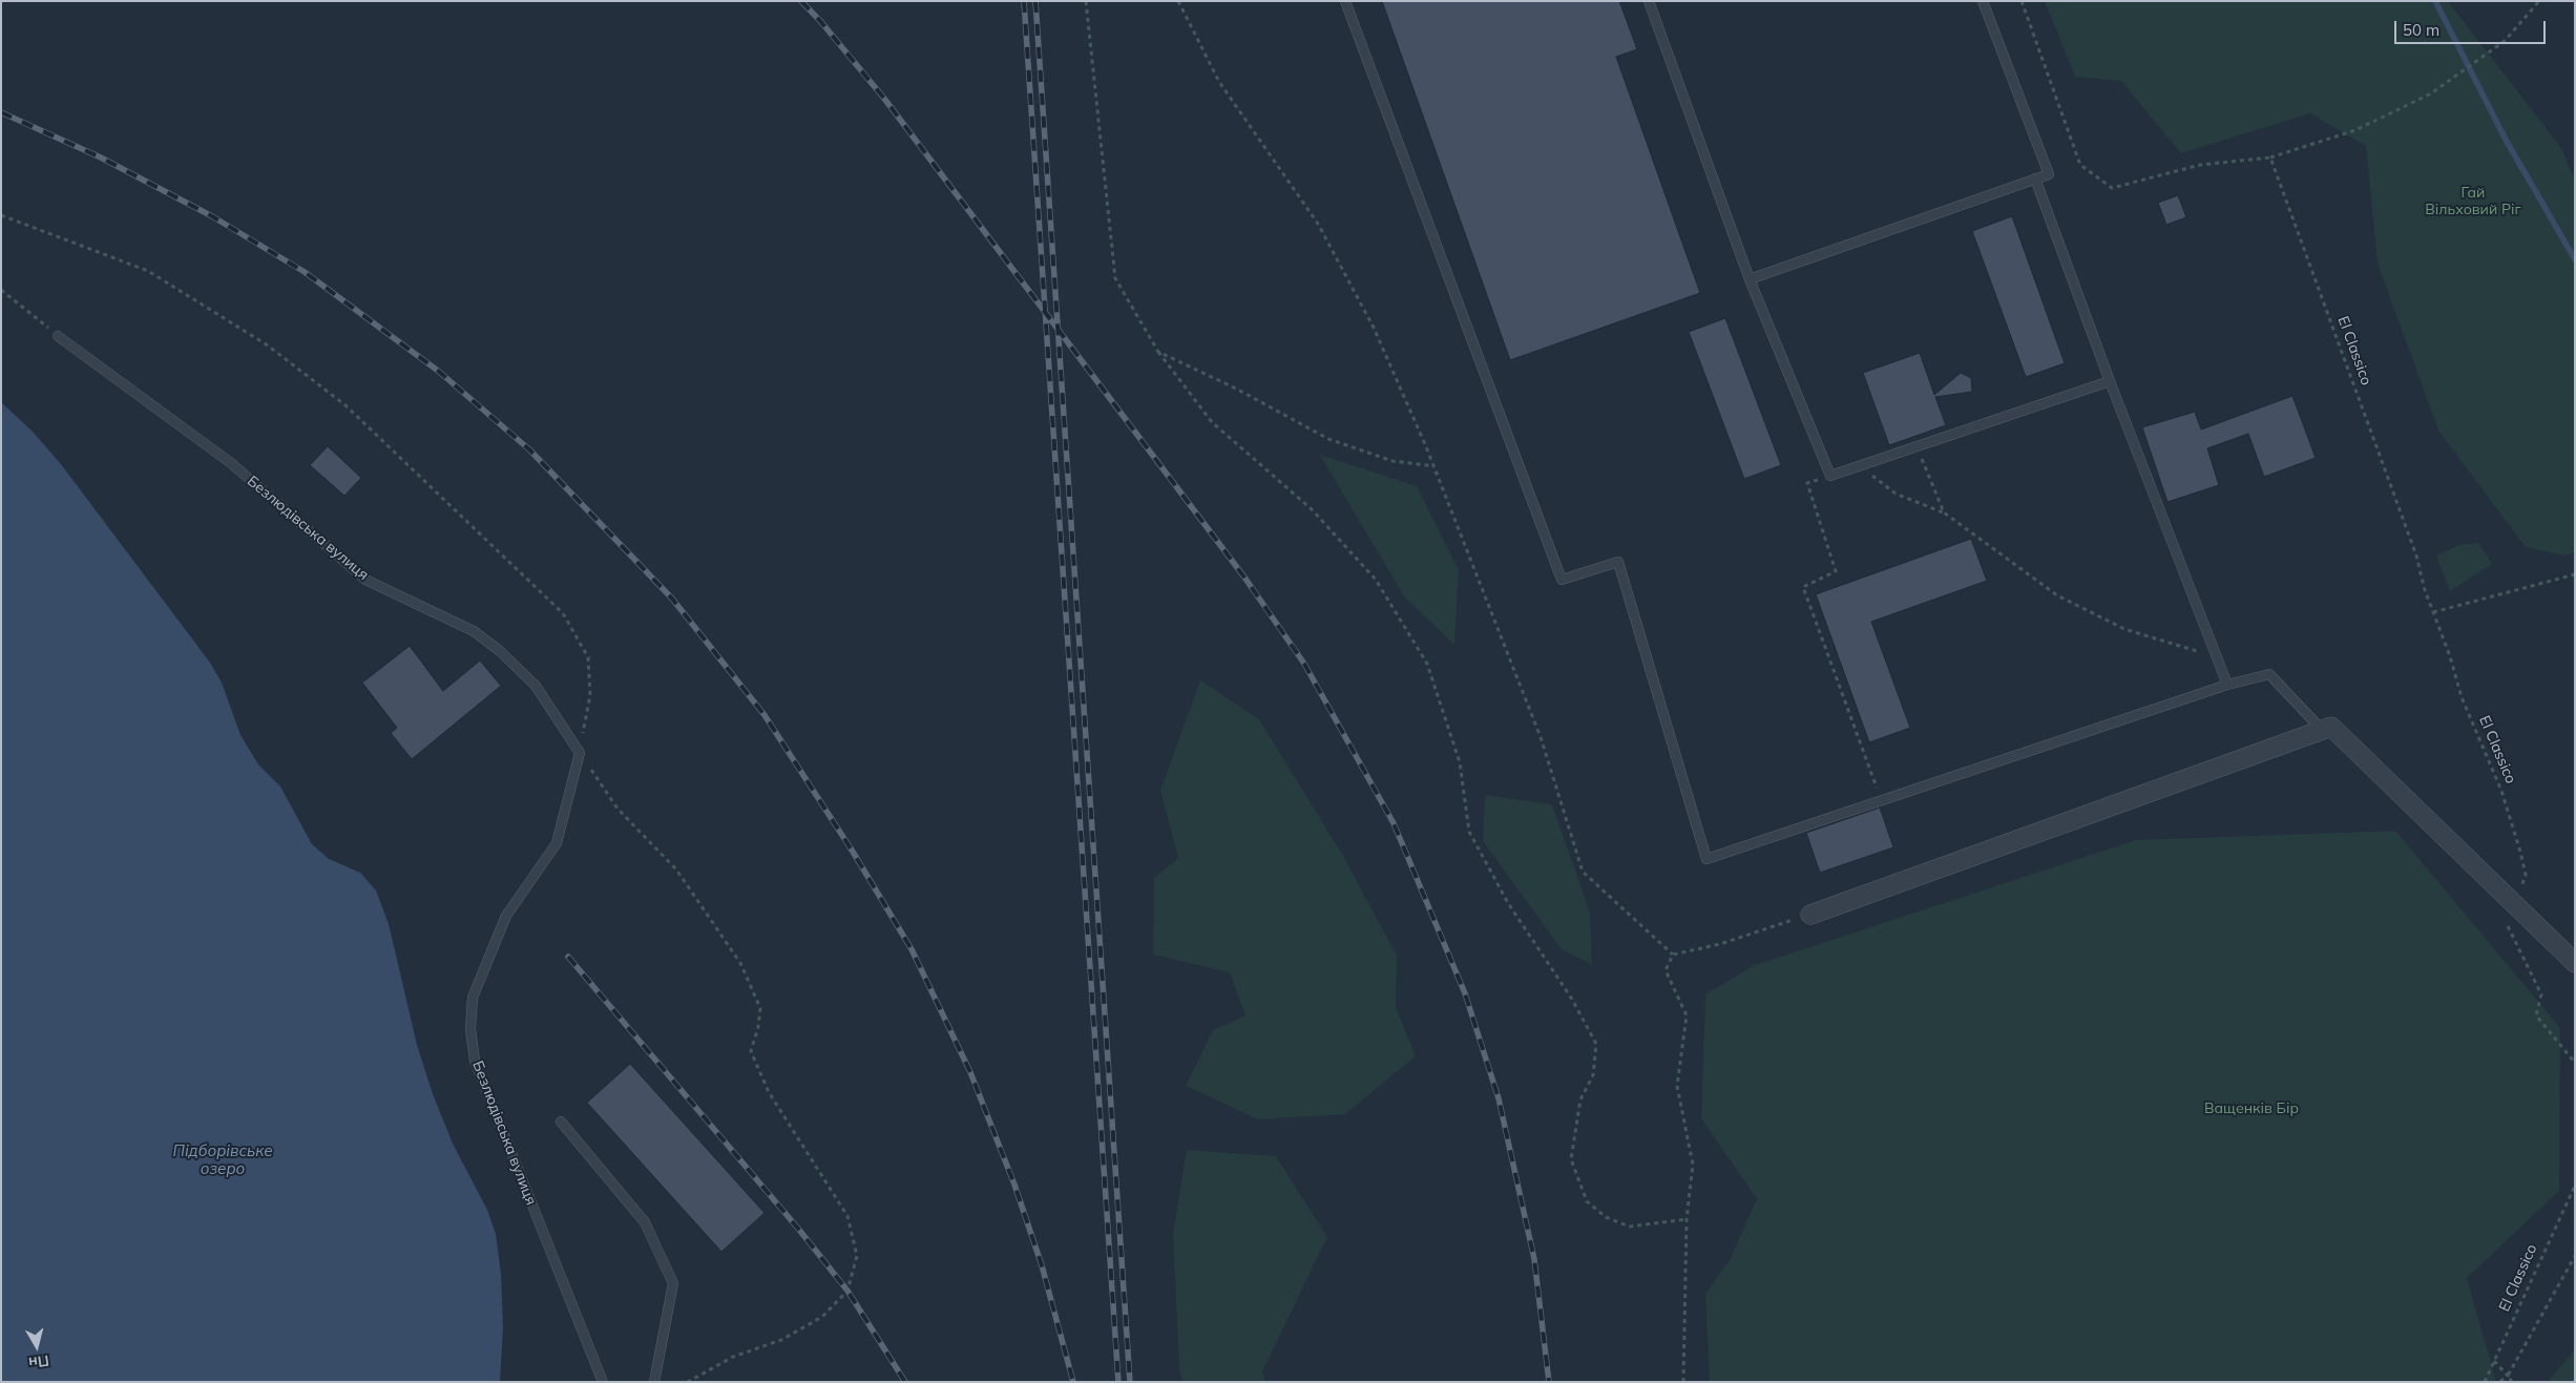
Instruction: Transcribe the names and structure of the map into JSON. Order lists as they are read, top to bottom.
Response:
{
  "streets": {
    "lane": ["Безлюдівська вулиця"],
    "path": ["El Classico"]
  },
  "water": ["Підборівське озеро"],
  "parks": ["Гай Вільховий Ріг", "Ващенків Бір"],
  "scale_bar": "50 m",
  "north": "bottom"
}
